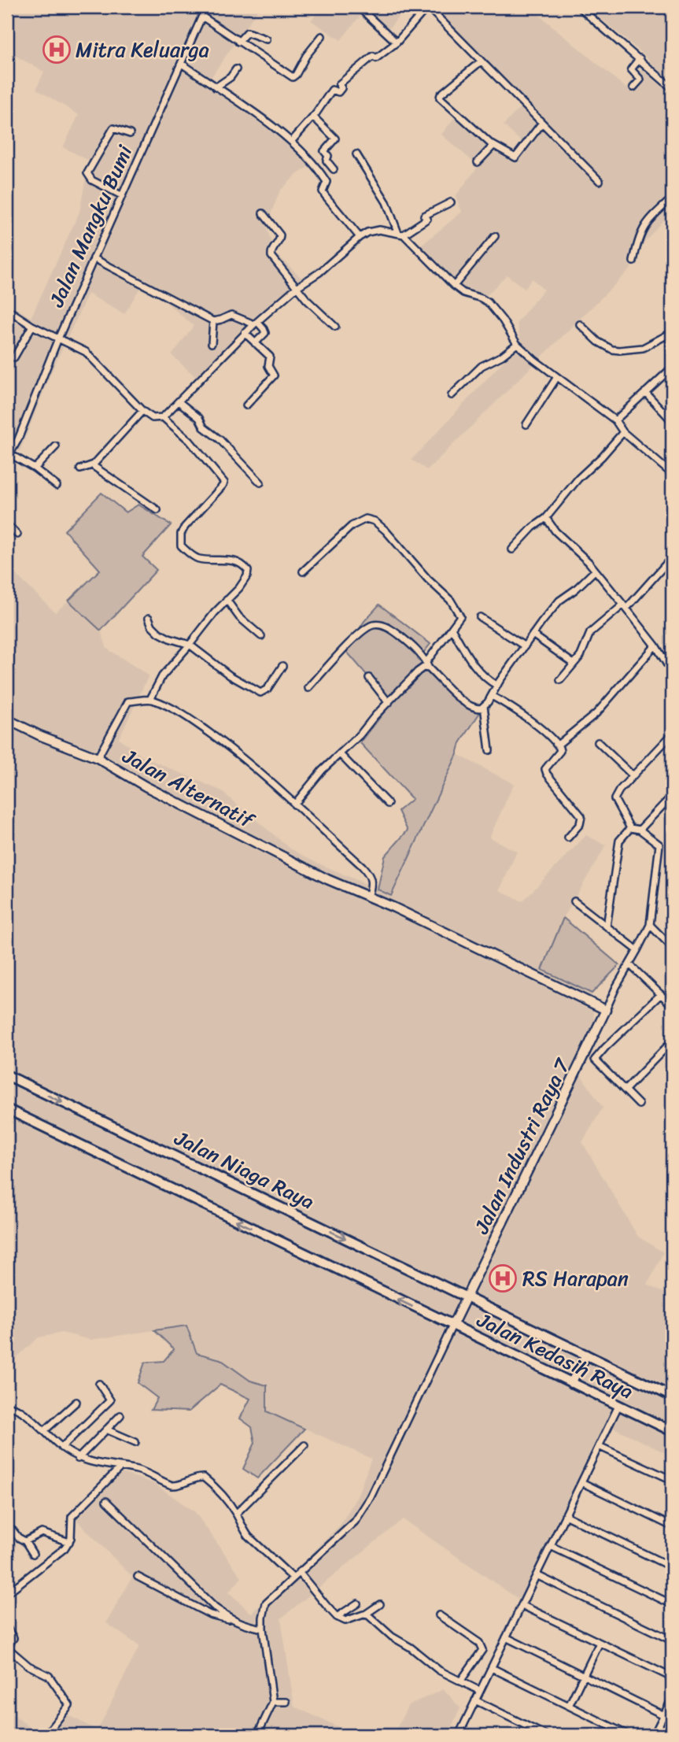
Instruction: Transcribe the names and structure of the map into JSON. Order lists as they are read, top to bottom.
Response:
{
  "streets": {
    "main road": ["Jalan Niaga Raya", "Jalan Kedasih Raya"],
    "street": ["Jalan Mangku Bumi", "Jalan Alternatif", "Jalan Industri Raya 7"]
  },
  "crossings": [
    ["Jalan Alternatif", "Jalan Industri Raya 7"],
    ["Jalan Industri Raya 7", "Jalan Niaga Raya"],
    ["Jalan Industri Raya 7", "Jalan Kedasih Raya"]
  ],
  "places": {
    "hospital": ["Mitra Keluarga", "RS Harapan"]
  }
}
